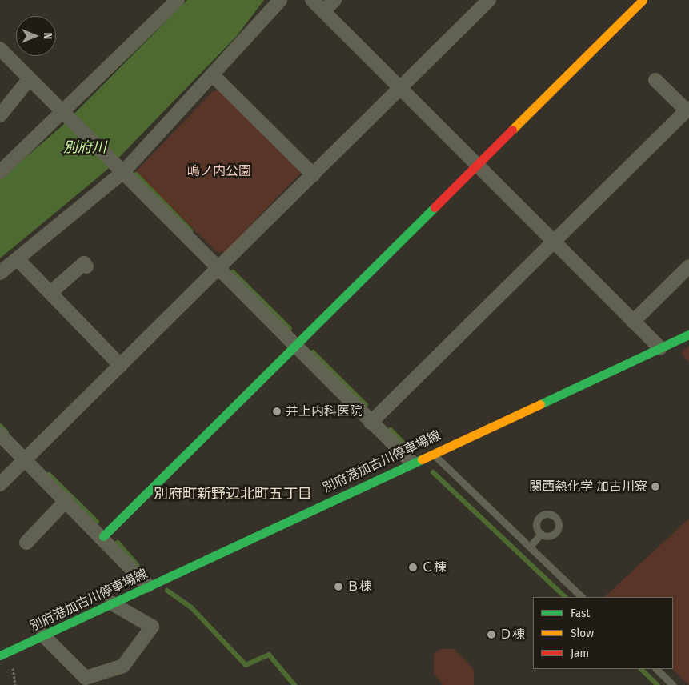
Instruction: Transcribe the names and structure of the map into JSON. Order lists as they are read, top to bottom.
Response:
{
  "streets": {
    "main road": ["別府港加古川停車場線"]
  },
  "districts": ["別府町新野辺北町五丁目"],
  "water": ["別府川"],
  "parks": ["嶋ノ内公園"],
  "places": [
    "井上内科医院",
    "関西熱化学 加古川寮",
    "Ｃ棟",
    "Ｂ棟",
    "Ｄ棟"
  ],
  "legend": ["Fast", "Slow", "Jam"],
  "north": "right"
}
